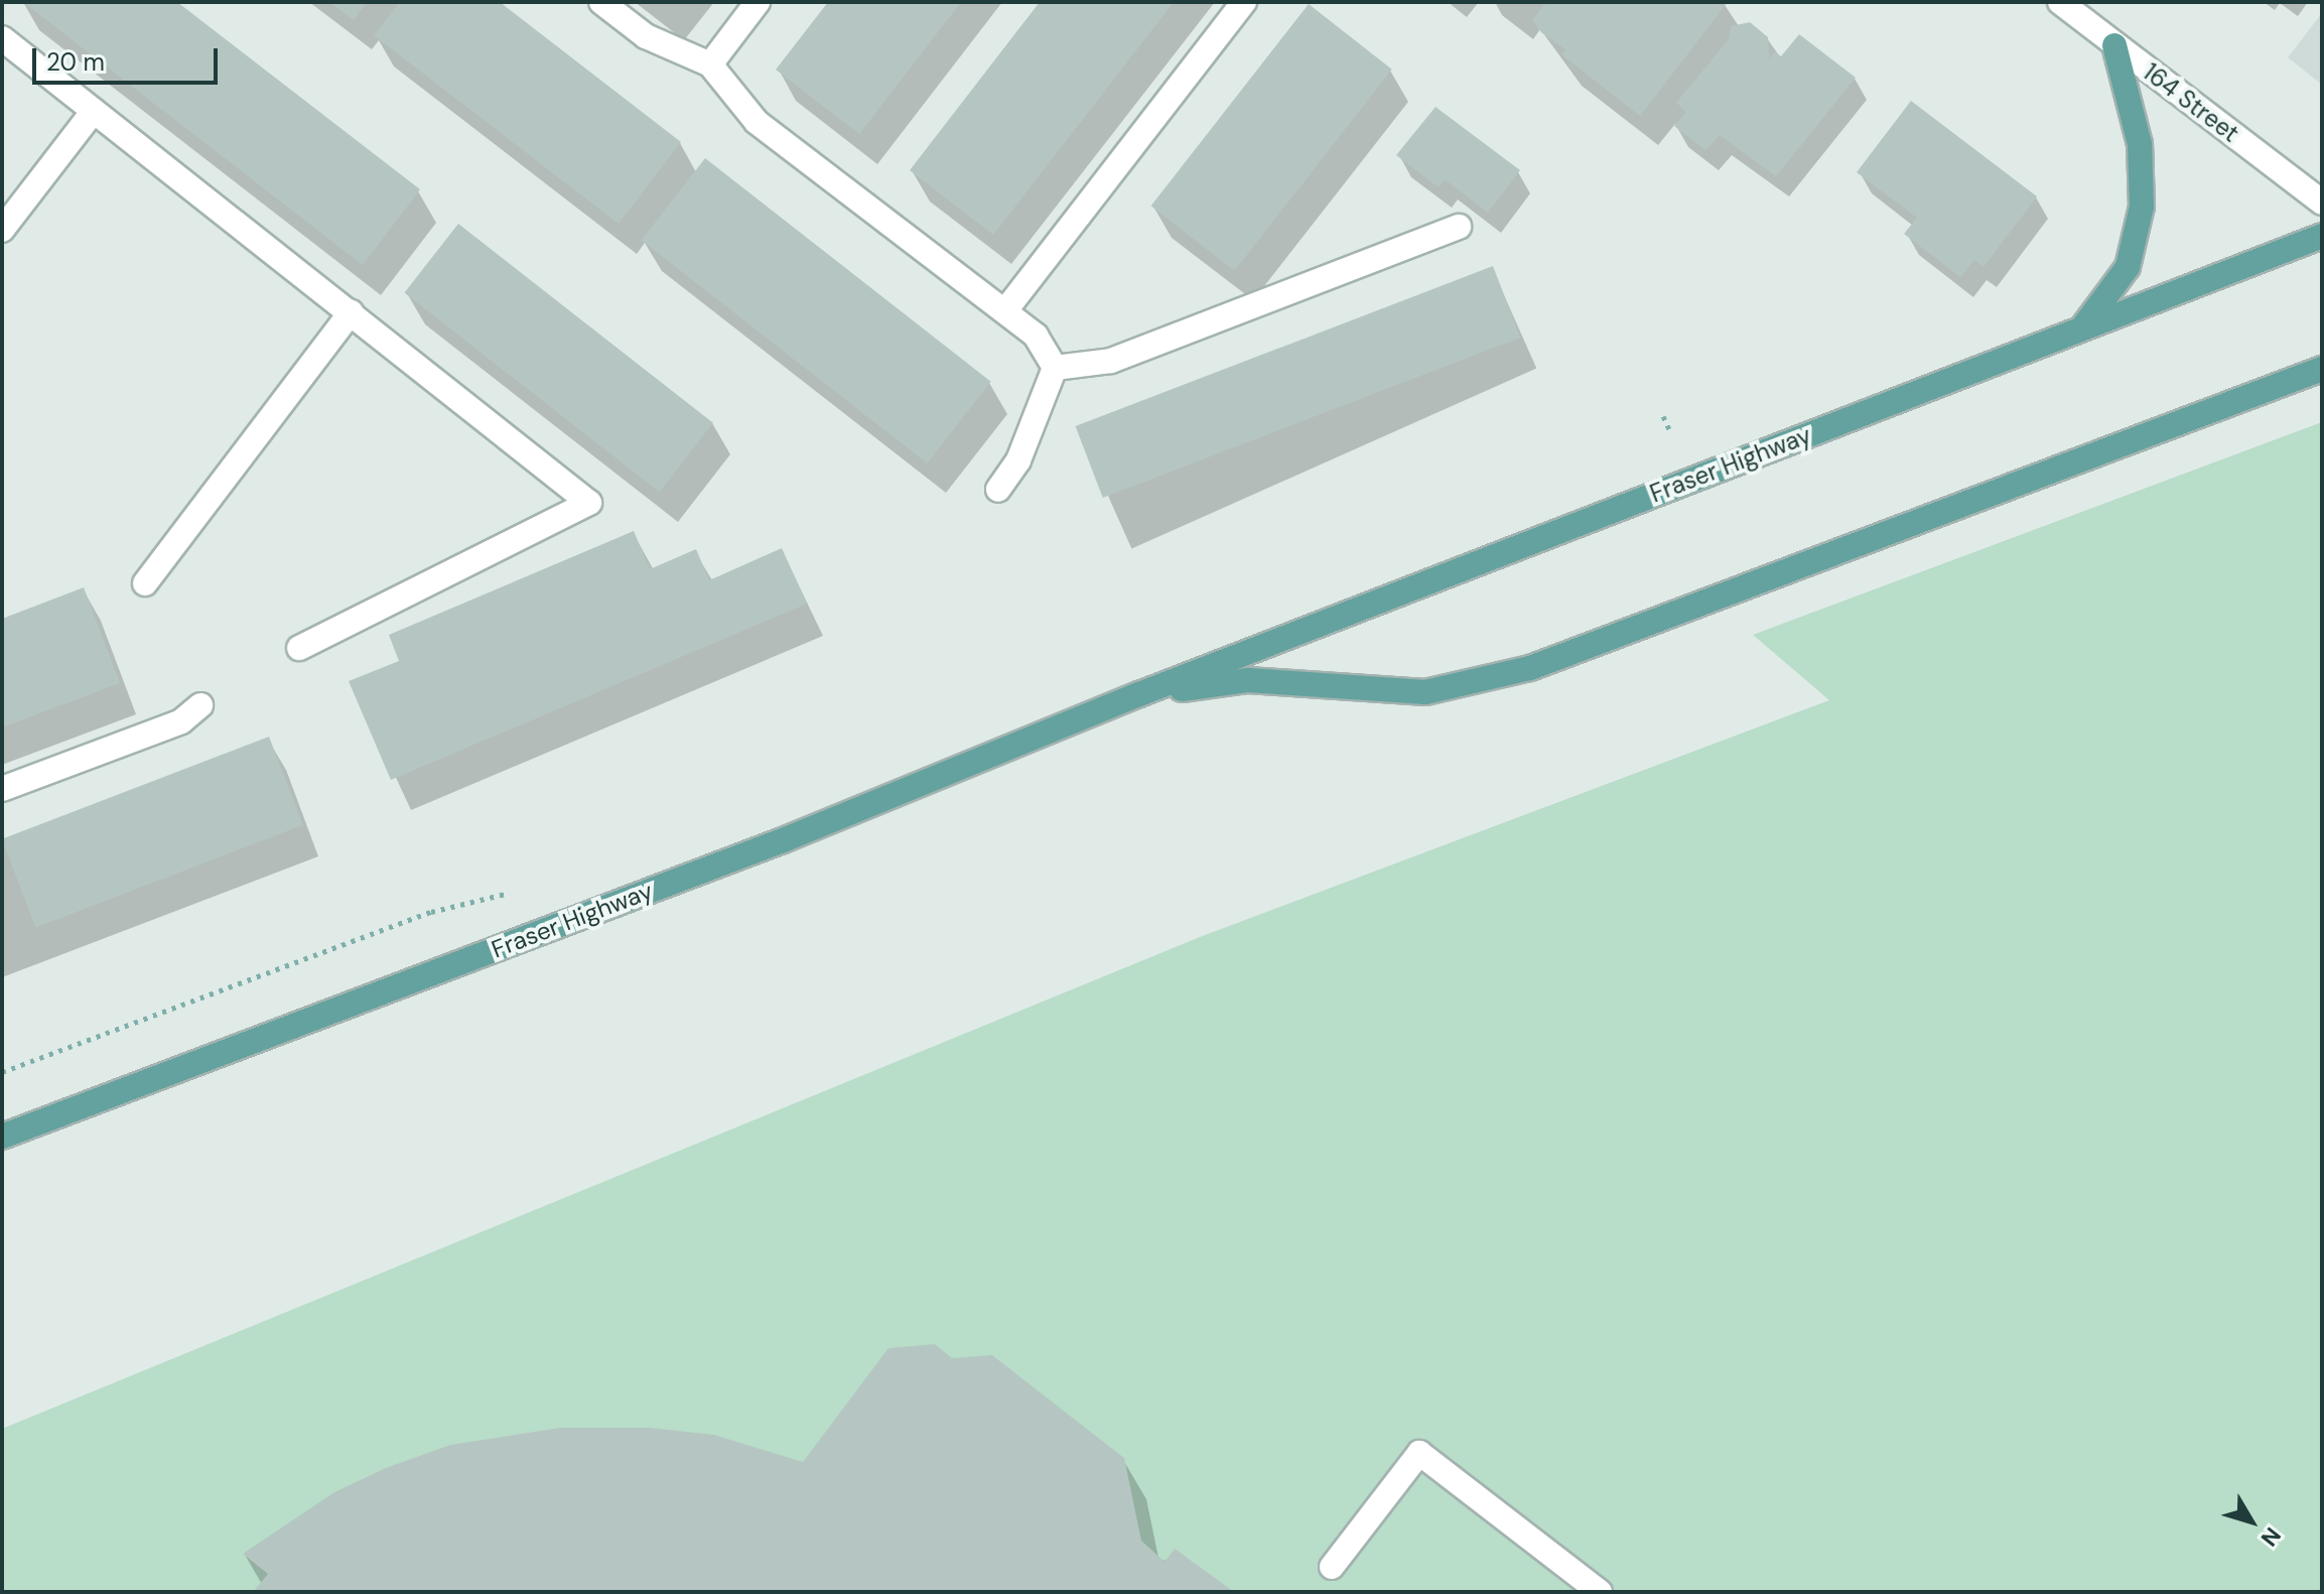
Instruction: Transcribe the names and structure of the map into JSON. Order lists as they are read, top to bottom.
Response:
{
  "streets": {
    "main road": ["Fraser Highway"],
    "street": ["164 Street"]
  },
  "scale_bar": "20 m",
  "north": "bottom right"
}
